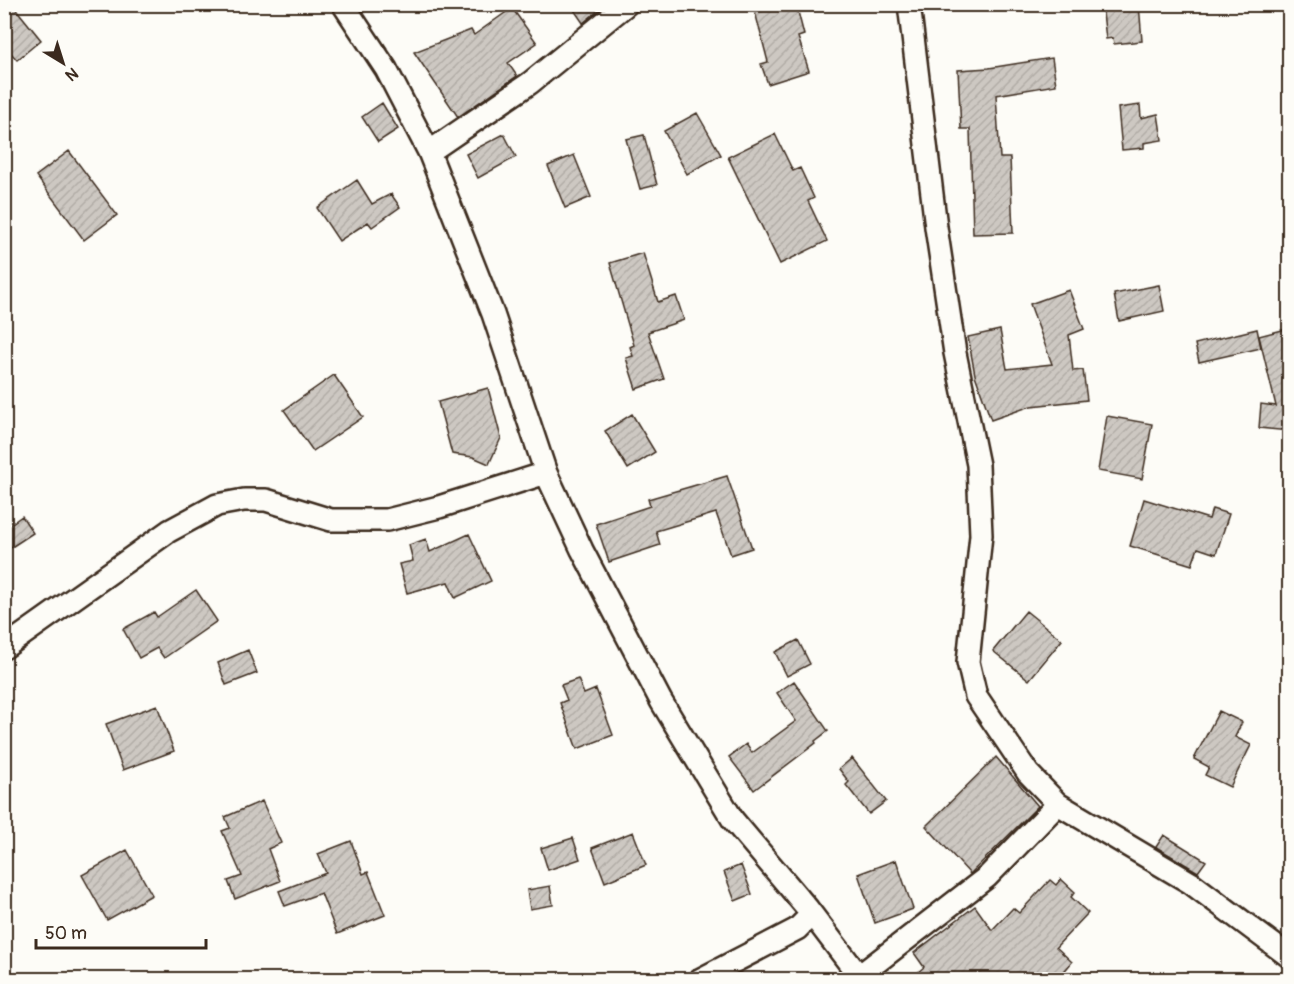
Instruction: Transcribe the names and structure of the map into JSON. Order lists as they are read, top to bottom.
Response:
{
  "scale_bar": "50 m",
  "north": "bottom right"
}
